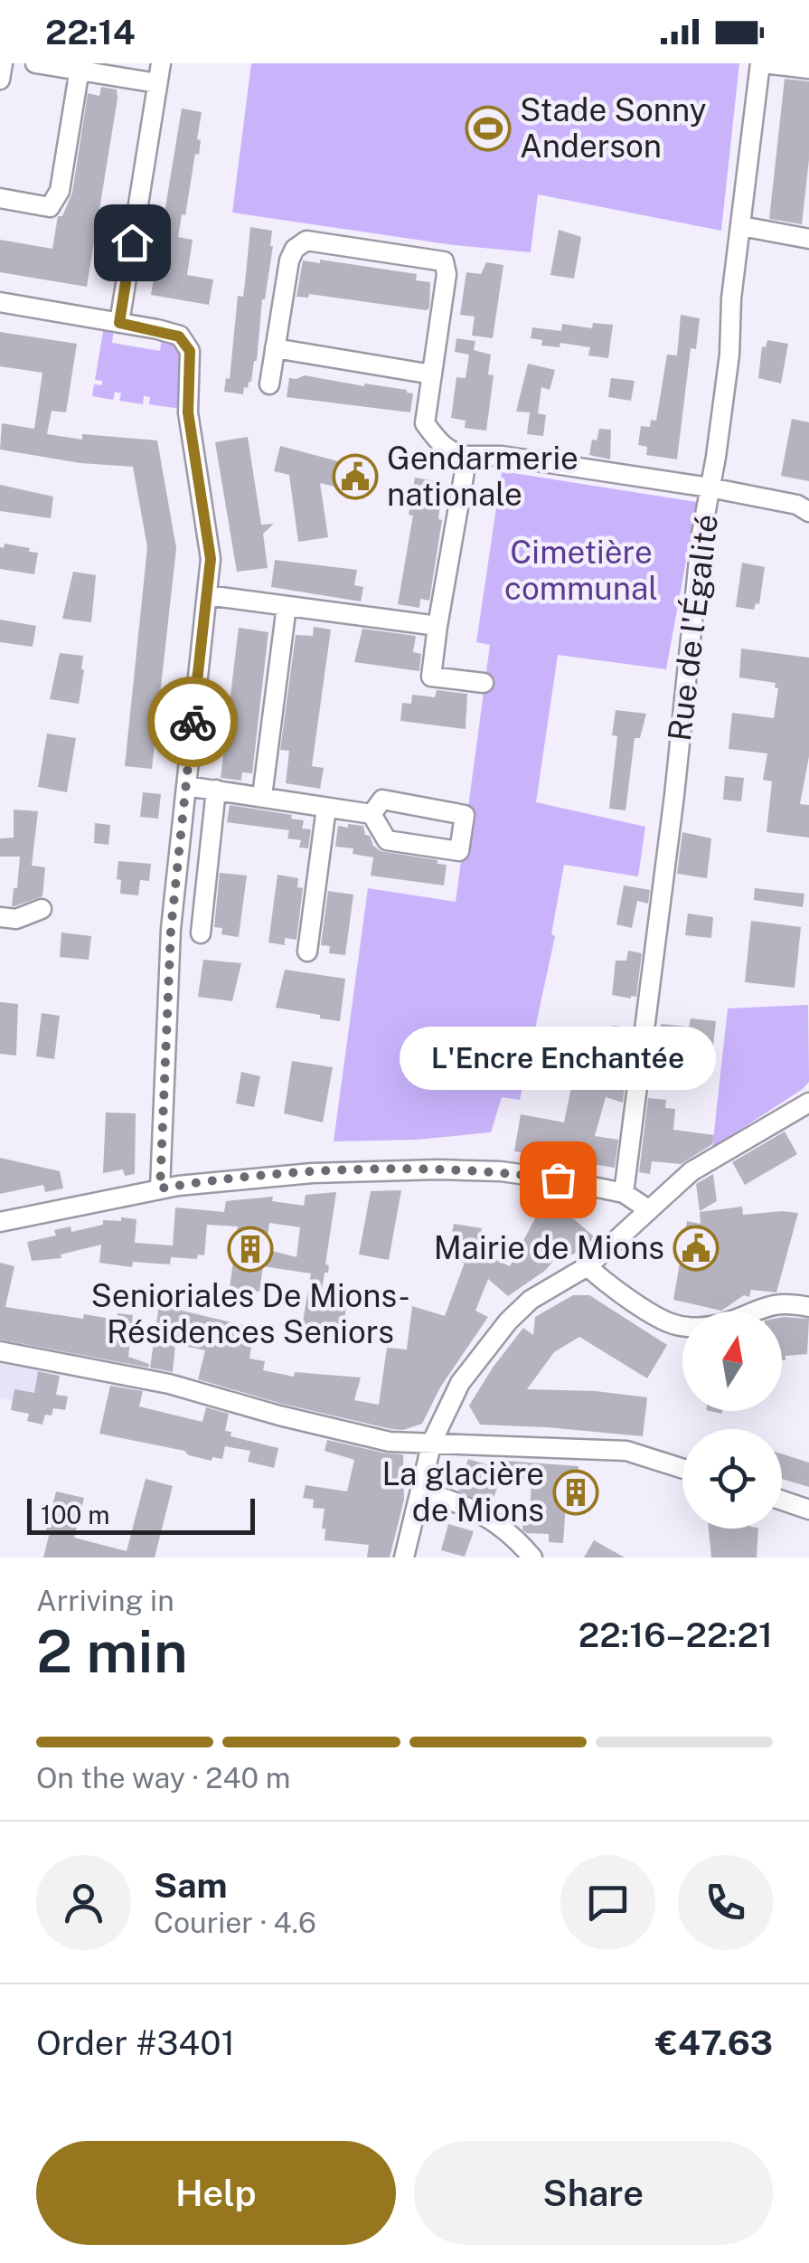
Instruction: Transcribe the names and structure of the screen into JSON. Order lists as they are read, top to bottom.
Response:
{
  "streets": {
    "street": ["Rue de l'Égalité"]
  },
  "parks": ["Cimetière communal"],
  "places": {
    "sports": ["Stade Sonny Anderson"],
    "public building": ["Gendarmerie nationale", "Mairie de Mions"],
    "other": ["L'Encre Enchantée"],
    "building": ["Senioriales De Mions- Résidences Seniors", "La glacière de Mions"]
  },
  "scale_bar": "100 m",
  "north": "top",
  "page": {
    "status": "22:14",
    "bubble": "L'Encre Enchantée",
    "scale": "100 m",
    "heading": ["2 min", "Arriving in", "22:16–22:21"],
    "panel": [
      "Sam",
      "Courier · 4.6",
      "Order #3401",
      "€47.63"
    ],
    "bar": "On the way · 240 m",
    "buttons": ["Help", "Share"]
  }
}
